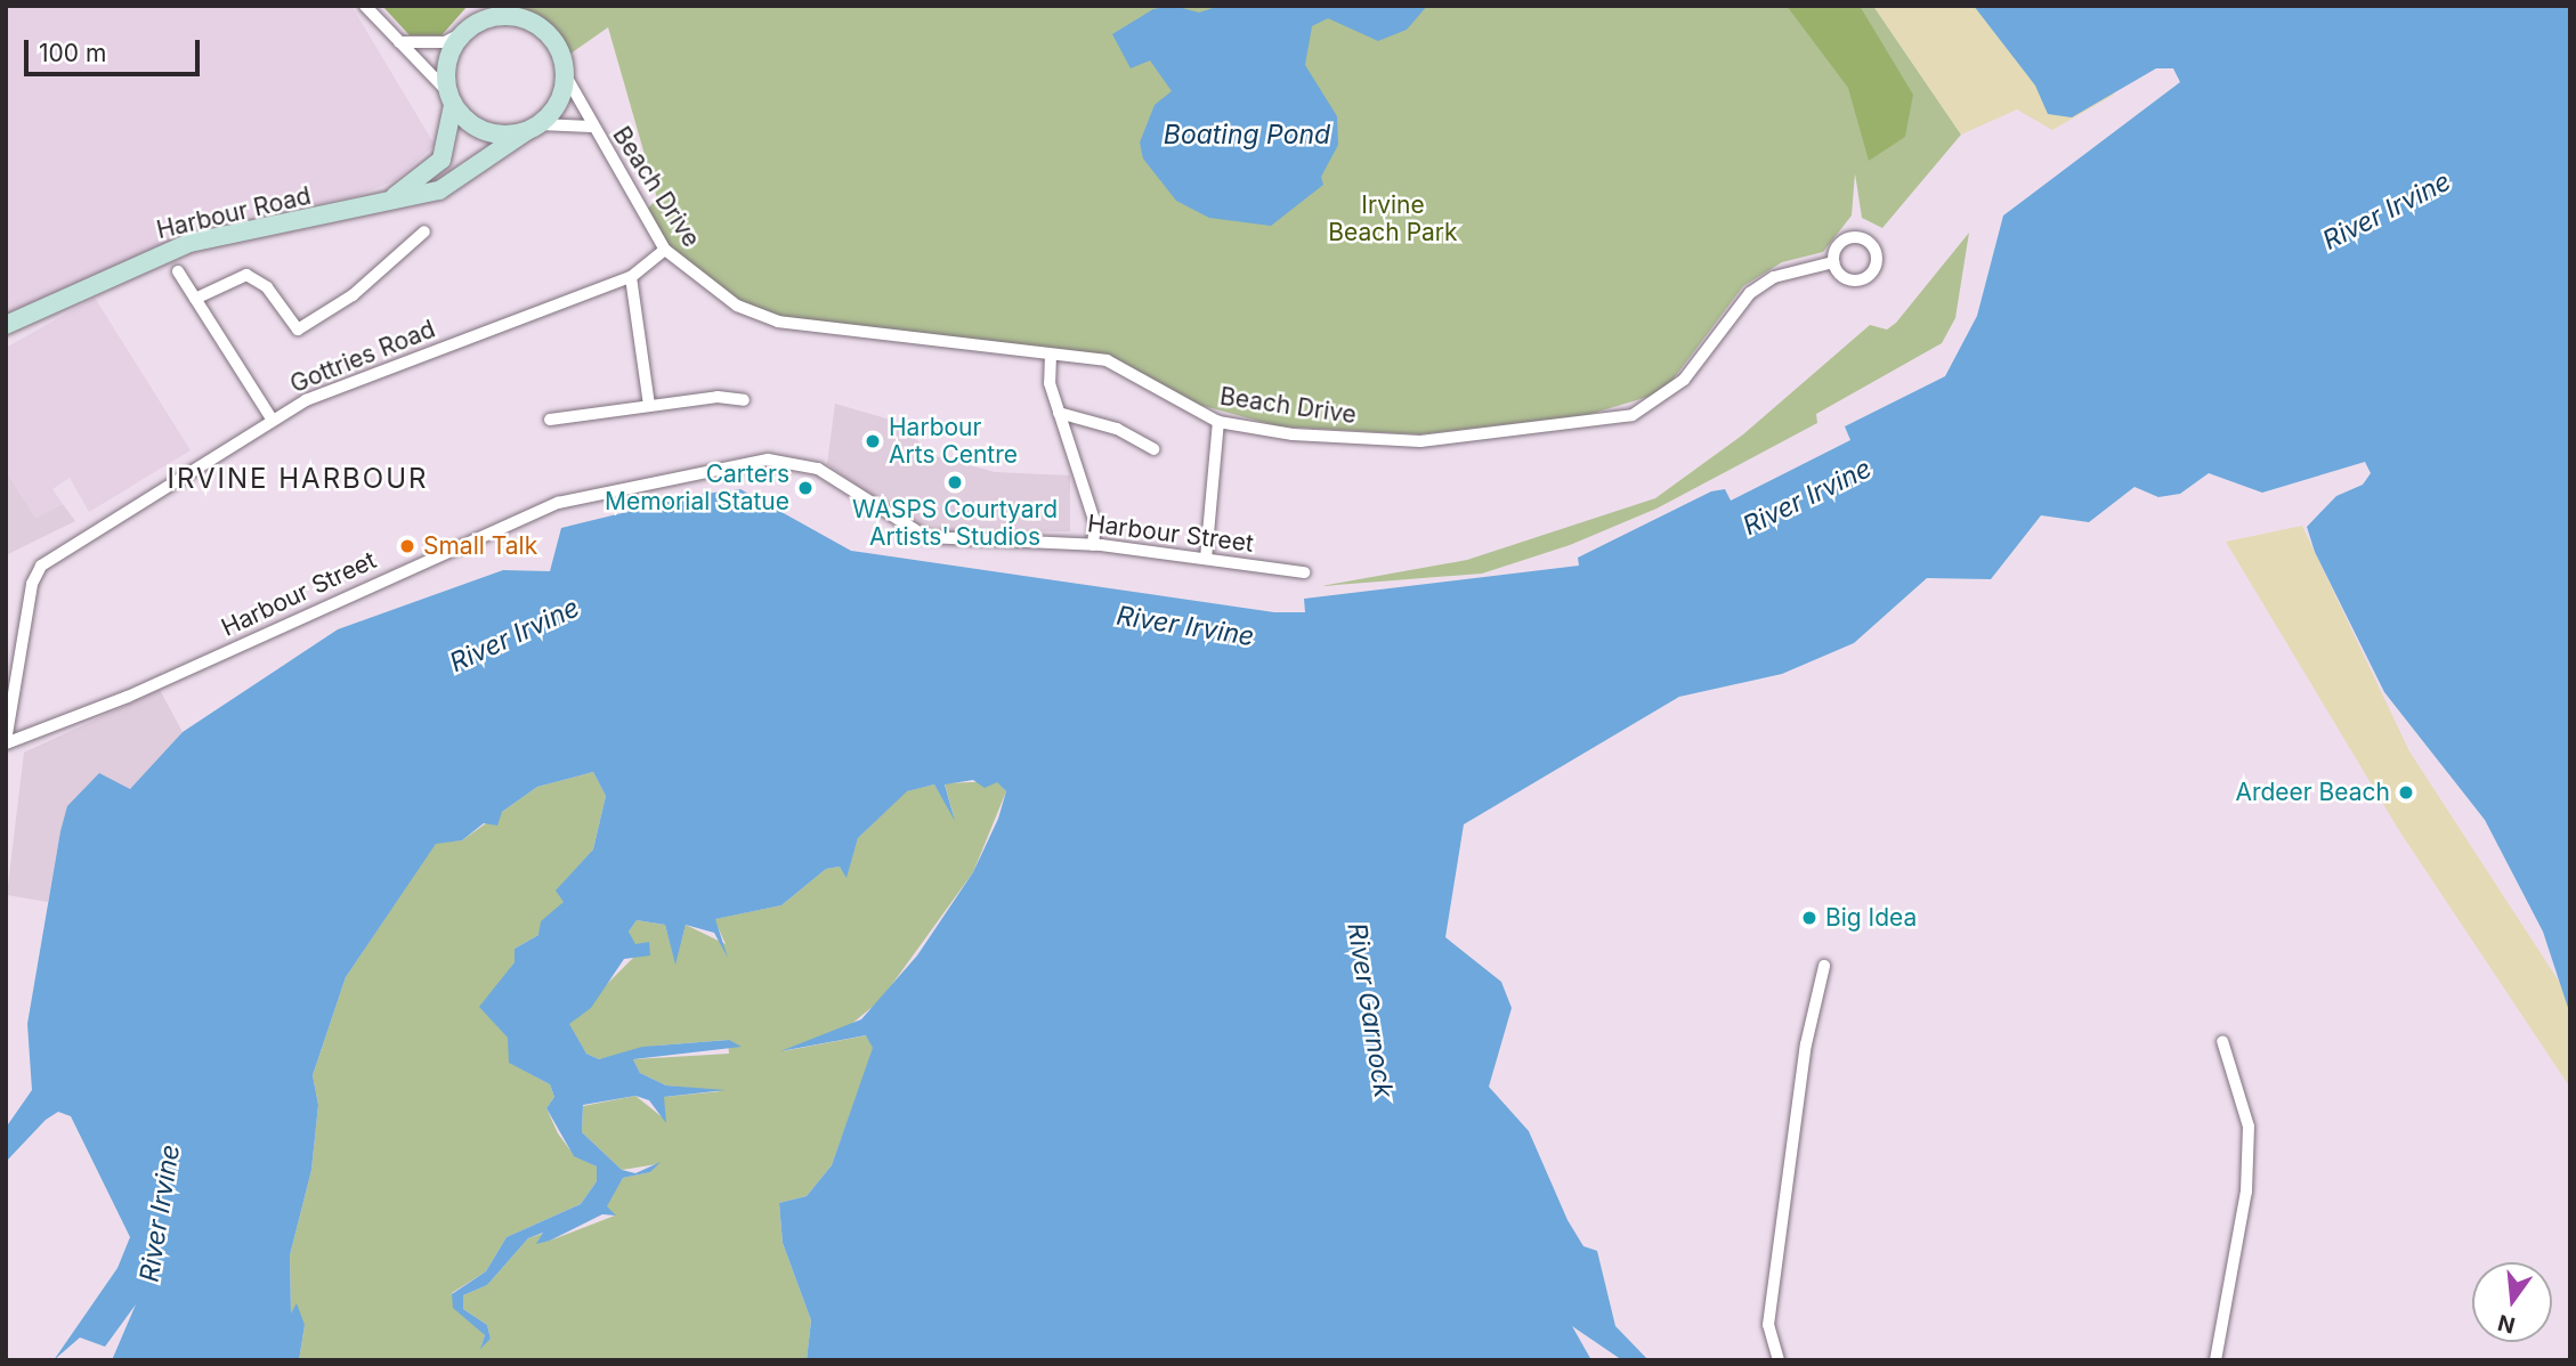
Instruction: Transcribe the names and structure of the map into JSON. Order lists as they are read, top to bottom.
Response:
{
  "streets": {
    "street": [
      "Beach Drive",
      "Harbour Road",
      "Gottries Road",
      "Harbour Street"
    ]
  },
  "crossings": [
    ["Beach Drive", "Harbour Road"],
    ["Beach Drive", "Gottries Road"],
    ["Gottries Road", "Harbour Street"]
  ],
  "districts": ["IRVINE HARBOUR"],
  "water": ["Boating Pond", "River Irvine", "River Garnock"],
  "parks": ["Irvine Beach Park"],
  "places": [
    "Harbour Arts Centre",
    "WASPS Courtyard Artists' Studios",
    "Carters Memorial Statue",
    "Small Talk",
    "Ardeer Beach",
    "Big Idea"
  ],
  "scale_bar": "100 m",
  "north": "bottom"
}
